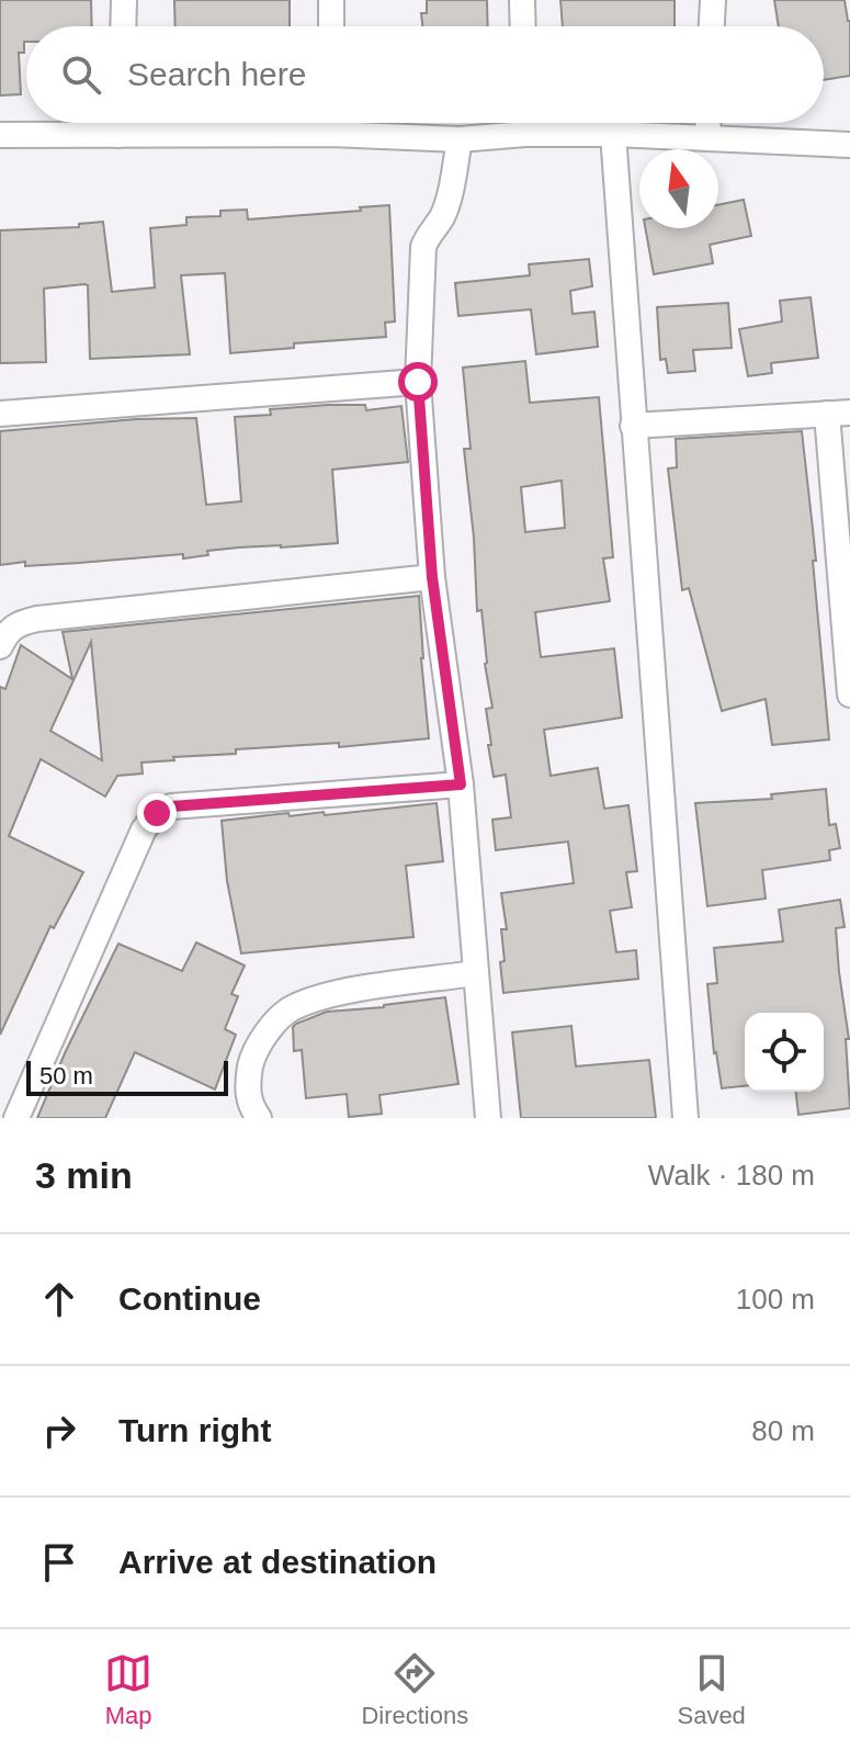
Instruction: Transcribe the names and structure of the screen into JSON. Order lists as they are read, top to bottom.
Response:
{
  "scale_bar": "50 m",
  "north": "top",
  "page": {
    "search": "Search here",
    "scale": "50 m",
    "heading": ["3 min", "Walk · 180 m"],
    "list": [
      ["Continue", "100 m"],
      ["Turn right", "80 m"],
      "Arrive at destination"
    ],
    "nav": ["Map", "Directions", "Saved"]
  }
}
